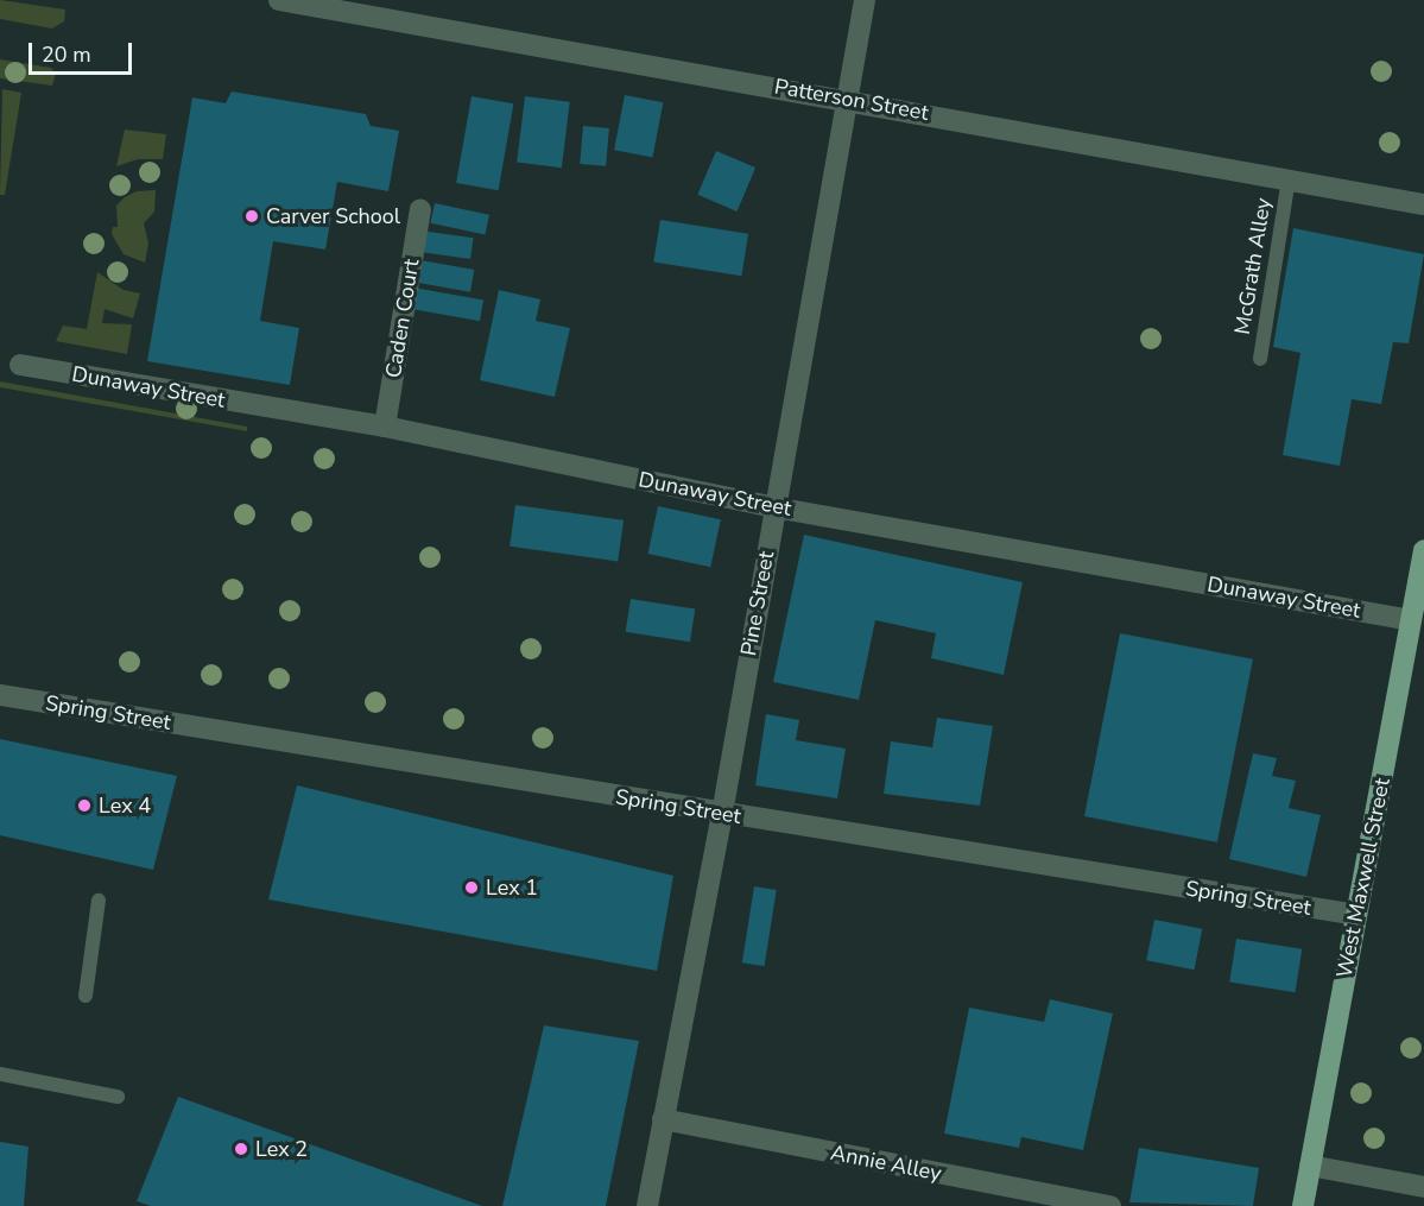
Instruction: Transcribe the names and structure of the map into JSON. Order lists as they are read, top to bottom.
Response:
{
  "streets": {
    "main road": ["West Maxwell Street"],
    "street": [
      "Patterson Street",
      "Caden Court",
      "Dunaway Street",
      "Pine Street",
      "Spring Street",
      "Annie Alley"
    ],
    "lane": ["McGrath Alley"]
  },
  "crossings": [
    ["Patterson Street", "McGrath Alley"],
    ["Patterson Street", "Pine Street"],
    ["Caden Court", "Dunaway Street"],
    ["Dunaway Street", "Pine Street"],
    ["Dunaway Street", "West Maxwell Street"],
    ["Pine Street", "Spring Street"],
    ["Pine Street", "Annie Alley"],
    ["Spring Street", "West Maxwell Street"]
  ],
  "places": [
    "Carver School",
    "Lex 4",
    "Lex 1",
    "Lex 2"
  ],
  "scale_bar": "20 m"
}
